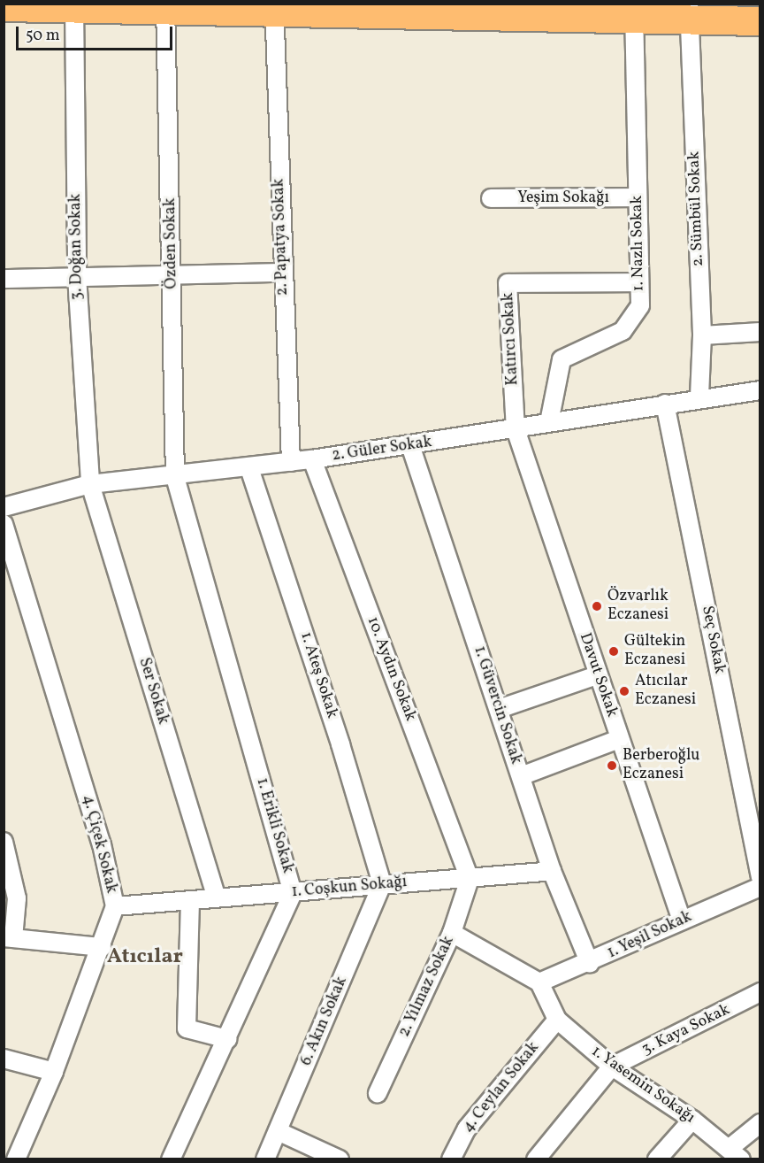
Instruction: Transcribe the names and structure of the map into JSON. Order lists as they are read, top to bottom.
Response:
{
  "streets": {
    "street": [
      "Yeşim Sokağı",
      "2. Sümbül Sokak",
      "2. Papatya Sokak",
      "Özden Sokak",
      "1. Nazlı Sokak",
      "3. Doğan Sokak",
      "Katırcı Sokak",
      "2. Güler Sokak",
      "Seç Sokak",
      "10. Aydın Sokak",
      "1. Ateş Sokak",
      "Davut Sokak",
      "Ser Sokak",
      "1. Güvercin Sokak",
      "1. Erikli Sokak",
      "4. Çiçek Sokak",
      "1. Coşkun Sokağı",
      "1. Yeşil Sokak",
      "2. Yılmaz Sokak",
      "6. Akın Sokak",
      "3. Kaya Sokak",
      "1. Yasemin Sokağı",
      "4. Ceylan Sokak"
    ]
  },
  "crossings": [
    ["Yeşim Sokağı", "1. Nazlı Sokak"],
    ["2. Sümbül Sokak", "2. Güler Sokak"],
    ["2. Papatya Sokak", "2. Güler Sokak"],
    ["Özden Sokak", "2. Güler Sokak"],
    ["Özden Sokak", "1. Erikli Sokak"],
    ["1. Nazlı Sokak", "Katırcı Sokak"],
    ["1. Nazlı Sokak", "2. Güler Sokak"],
    ["3. Doğan Sokak", "2. Güler Sokak"],
    ["3. Doğan Sokak", "Ser Sokak"],
    ["Katırcı Sokak", "2. Güler Sokak"],
    ["Katırcı Sokak", "Davut Sokak"],
    ["2. Güler Sokak", "Seç Sokak"],
    ["2. Güler Sokak", "10. Aydın Sokak"],
    ["2. Güler Sokak", "1. Ateş Sokak"],
    ["2. Güler Sokak", "Davut Sokak"],
    ["2. Güler Sokak", "Ser Sokak"],
    ["2. Güler Sokak", "1. Güvercin Sokak"],
    ["2. Güler Sokak", "1. Erikli Sokak"],
    ["10. Aydın Sokak", "1. Coşkun Sokağı"],
    ["10. Aydın Sokak", "2. Yılmaz Sokak"],
    ["1. Ateş Sokak", "1. Coşkun Sokağı"],
    ["1. Ateş Sokak", "6. Akın Sokak"],
    ["Davut Sokak", "1. Yeşil Sokak"],
    ["Ser Sokak", "1. Coşkun Sokağı"],
    ["1. Güvercin Sokak", "1. Coşkun Sokağı"],
    ["1. Güvercin Sokak", "1. Yeşil Sokak"],
    ["1. Erikli Sokak", "1. Coşkun Sokağı"],
    ["4. Çiçek Sokak", "1. Coşkun Sokağı"],
    ["1. Coşkun Sokağı", "2. Yılmaz Sokak"],
    ["1. Coşkun Sokağı", "6. Akın Sokak"],
    ["1. Yeşil Sokak", "1. Yasemin Sokağı"],
    ["3. Kaya Sokak", "1. Yasemin Sokağı"],
    ["1. Yasemin Sokağı", "4. Ceylan Sokak"]
  ],
  "districts": ["Atıcılar"],
  "places": [
    "Özvarlık Eczanesi",
    "Gültekin Eczanesi",
    "Atıcılar Eczanesi",
    "Berberoğlu Eczanesi"
  ],
  "scale_bar": "50 m"
}
